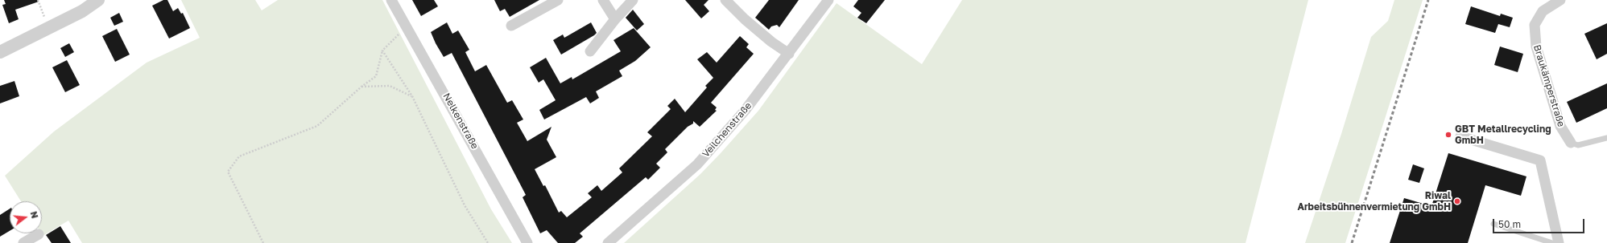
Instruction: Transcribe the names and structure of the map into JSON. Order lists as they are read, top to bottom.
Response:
{
  "streets": {
    "street": ["Braukämperstraße", "Nelkenstraße", "Veilchenstraße"]
  },
  "places": ["GBT Metallrecycling GmbH", "Riwal Arbeitsbühnenvermietung GmbH"],
  "scale_bar": "50 m",
  "north": "right"
}
